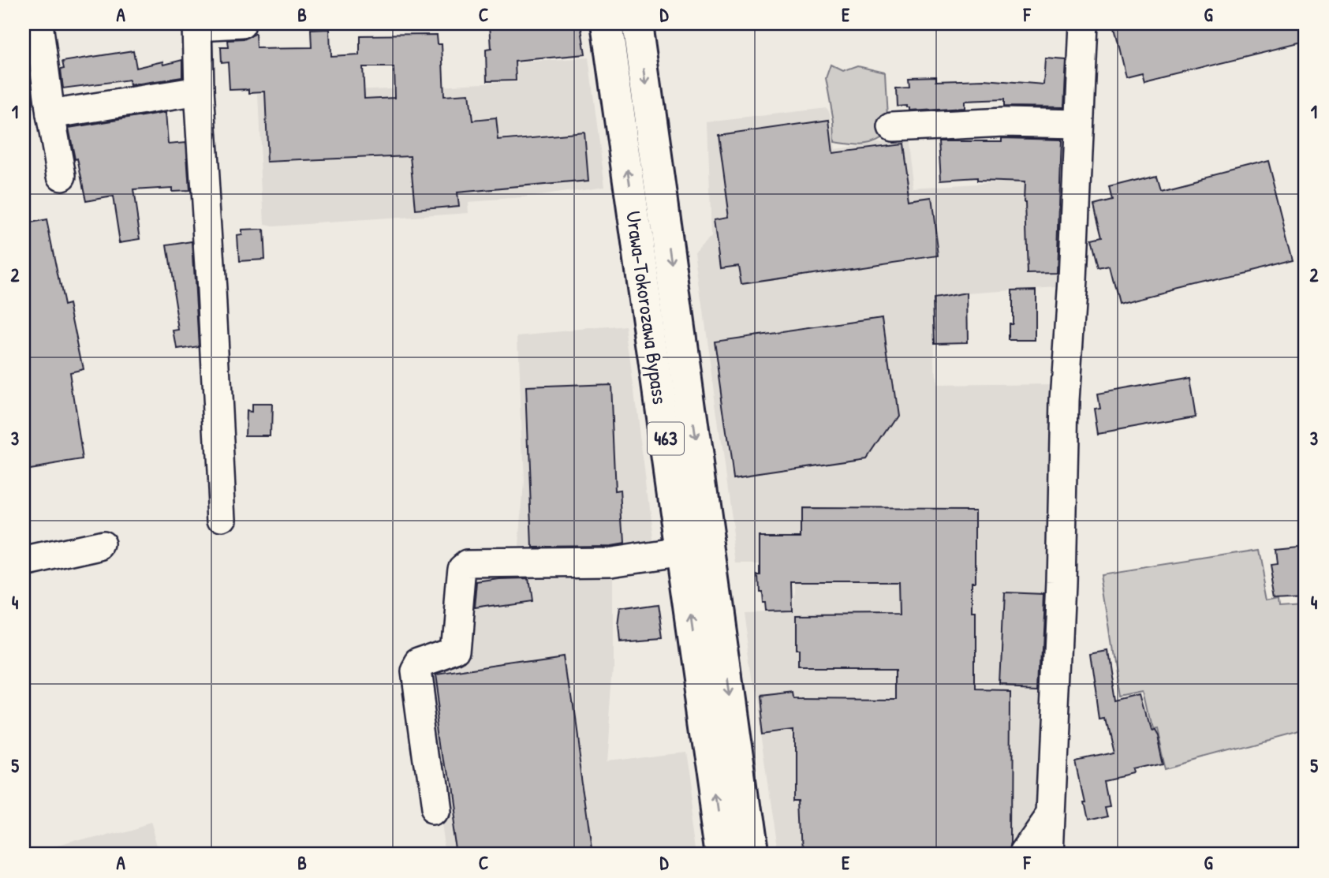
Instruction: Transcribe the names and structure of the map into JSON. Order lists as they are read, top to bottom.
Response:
{
  "streets": {
    "highway": ["Urawa-Tokorozawa Bypass", "463"]
  },
  "grid": {
    "columns": [
      "A",
      "B",
      "C",
      "D",
      "E",
      "F",
      "G"
    ],
    "rows": [
      "1",
      "2",
      "3",
      "4",
      "5"
    ]
  }
}
